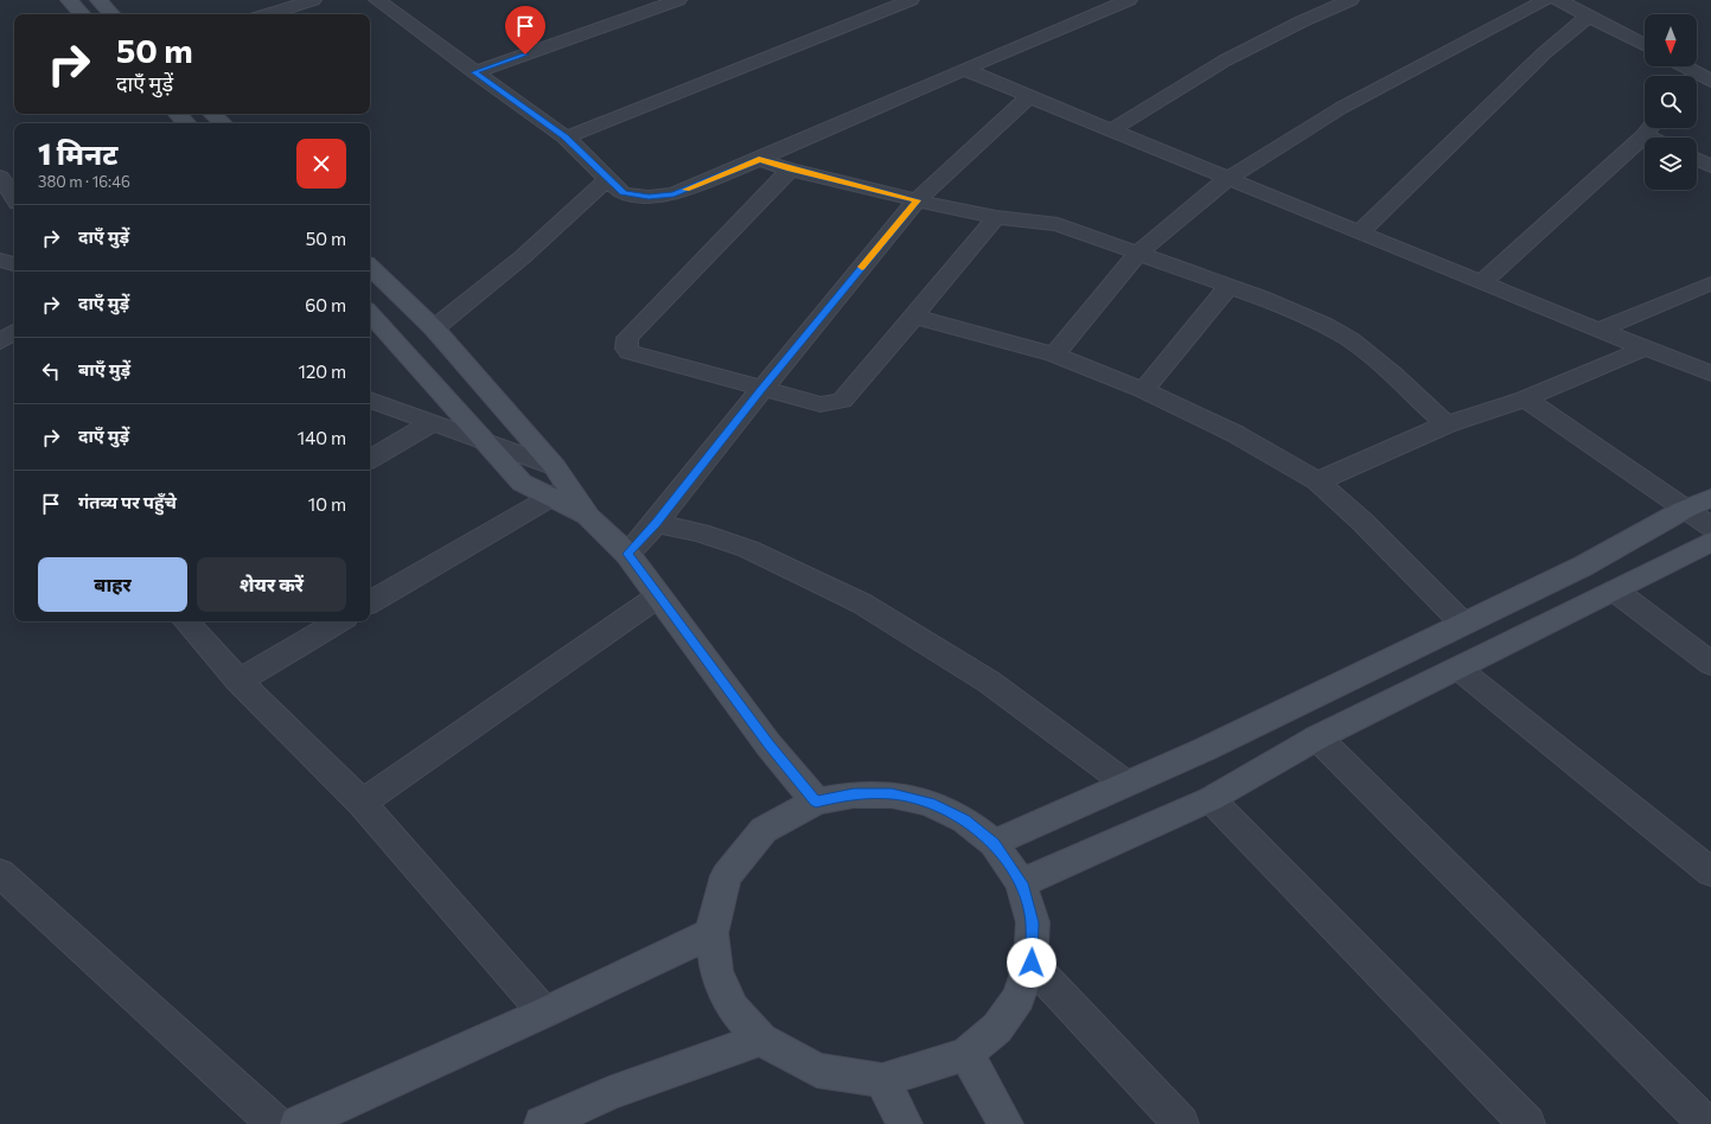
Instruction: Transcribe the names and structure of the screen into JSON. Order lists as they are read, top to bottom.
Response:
{
  "north": "bottom",
  "page": {
    "turn": ["50 m", "दाएँ मुड़ें"],
    "heading": ["1 मिनट", "380 m · 16:46"],
    "list": [
      {
        "name": "दाएँ मुड़ें",
        "value": "50 m"
      },
      {
        "name": "दाएँ मुड़ें",
        "value": "60 m"
      },
      {
        "name": "बाएँ मुड़ें",
        "value": "120 m"
      },
      {
        "name": "दाएँ मुड़ें",
        "value": "140 m"
      },
      {
        "name": "गंतव्य पर पहुँचे",
        "value": "10 m"
      }
    ],
    "buttons": ["बाहर", "शेयर करें"]
  }
}
